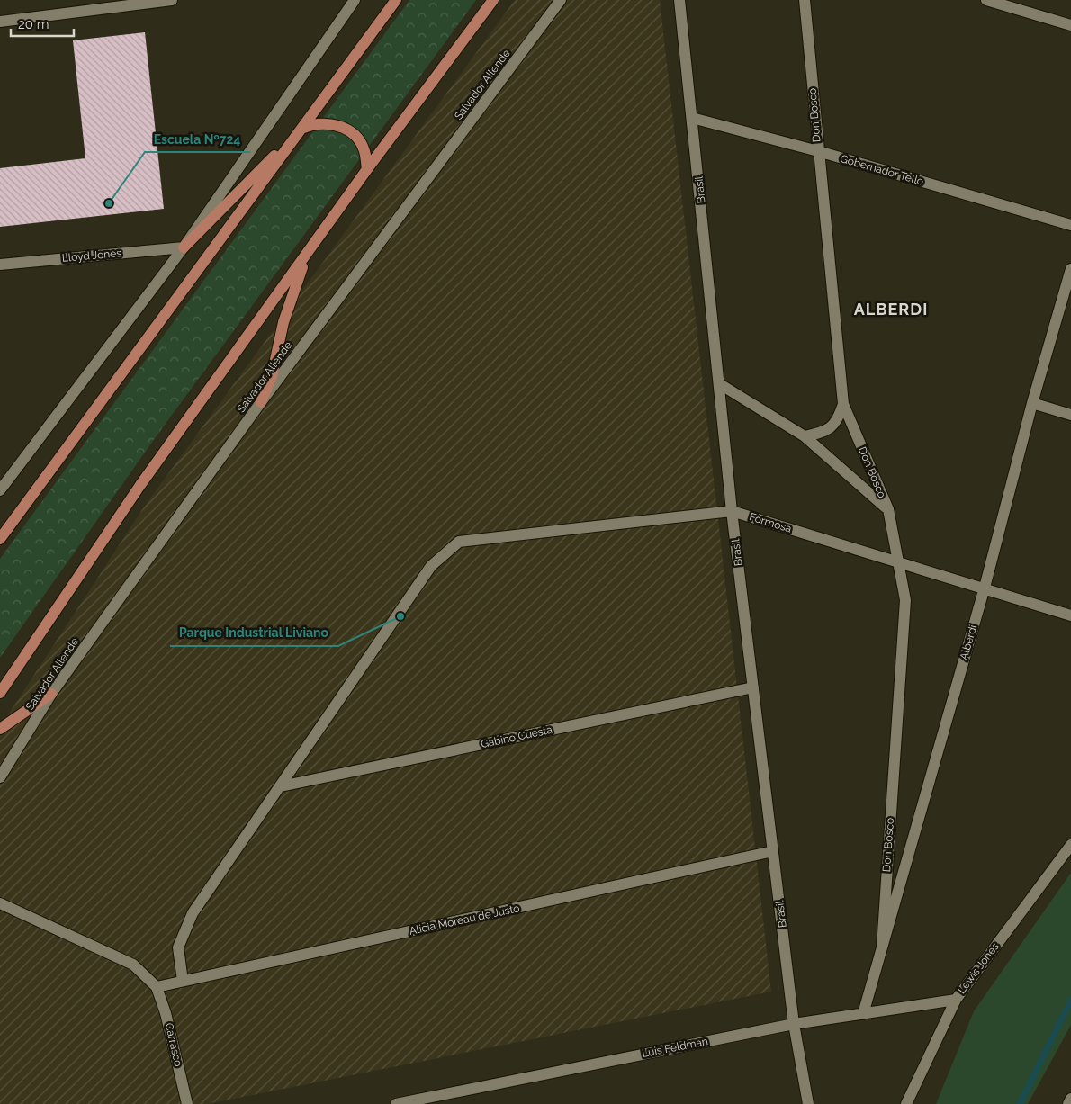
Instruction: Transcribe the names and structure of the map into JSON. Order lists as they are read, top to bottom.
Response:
{
  "streets": {
    "street": [
      "Salvador Allende",
      "Don Bosco",
      "Gobernador Tello",
      "Brasil",
      "Lloyd Jones",
      "Formosa",
      "Alberdi",
      "Gabino Cuesta",
      "Alicia Moreau de Justo",
      "Lewis Jones",
      "Carrasco",
      "Luis Feldman"
    ]
  },
  "crossings": [
    ["Don Bosco", "Gobernador Tello"],
    ["Don Bosco", "Formosa"],
    ["Don Bosco", "Alberdi"],
    ["Gobernador Tello", "Brasil"],
    ["Brasil", "Formosa"],
    ["Brasil", "Gabino Cuesta"],
    ["Brasil", "Alicia Moreau de Justo"],
    ["Brasil", "Luis Feldman"],
    ["Formosa", "Alberdi"],
    ["Formosa", "Gabino Cuesta"],
    ["Alberdi", "Luis Feldman"],
    ["Alicia Moreau de Justo", "Carrasco"],
    ["Lewis Jones", "Luis Feldman"]
  ],
  "districts": ["ALBERDI"],
  "places": ["Escuela Nº724", "Parque Industrial Liviano"],
  "scale_bar": "20 m"
}
